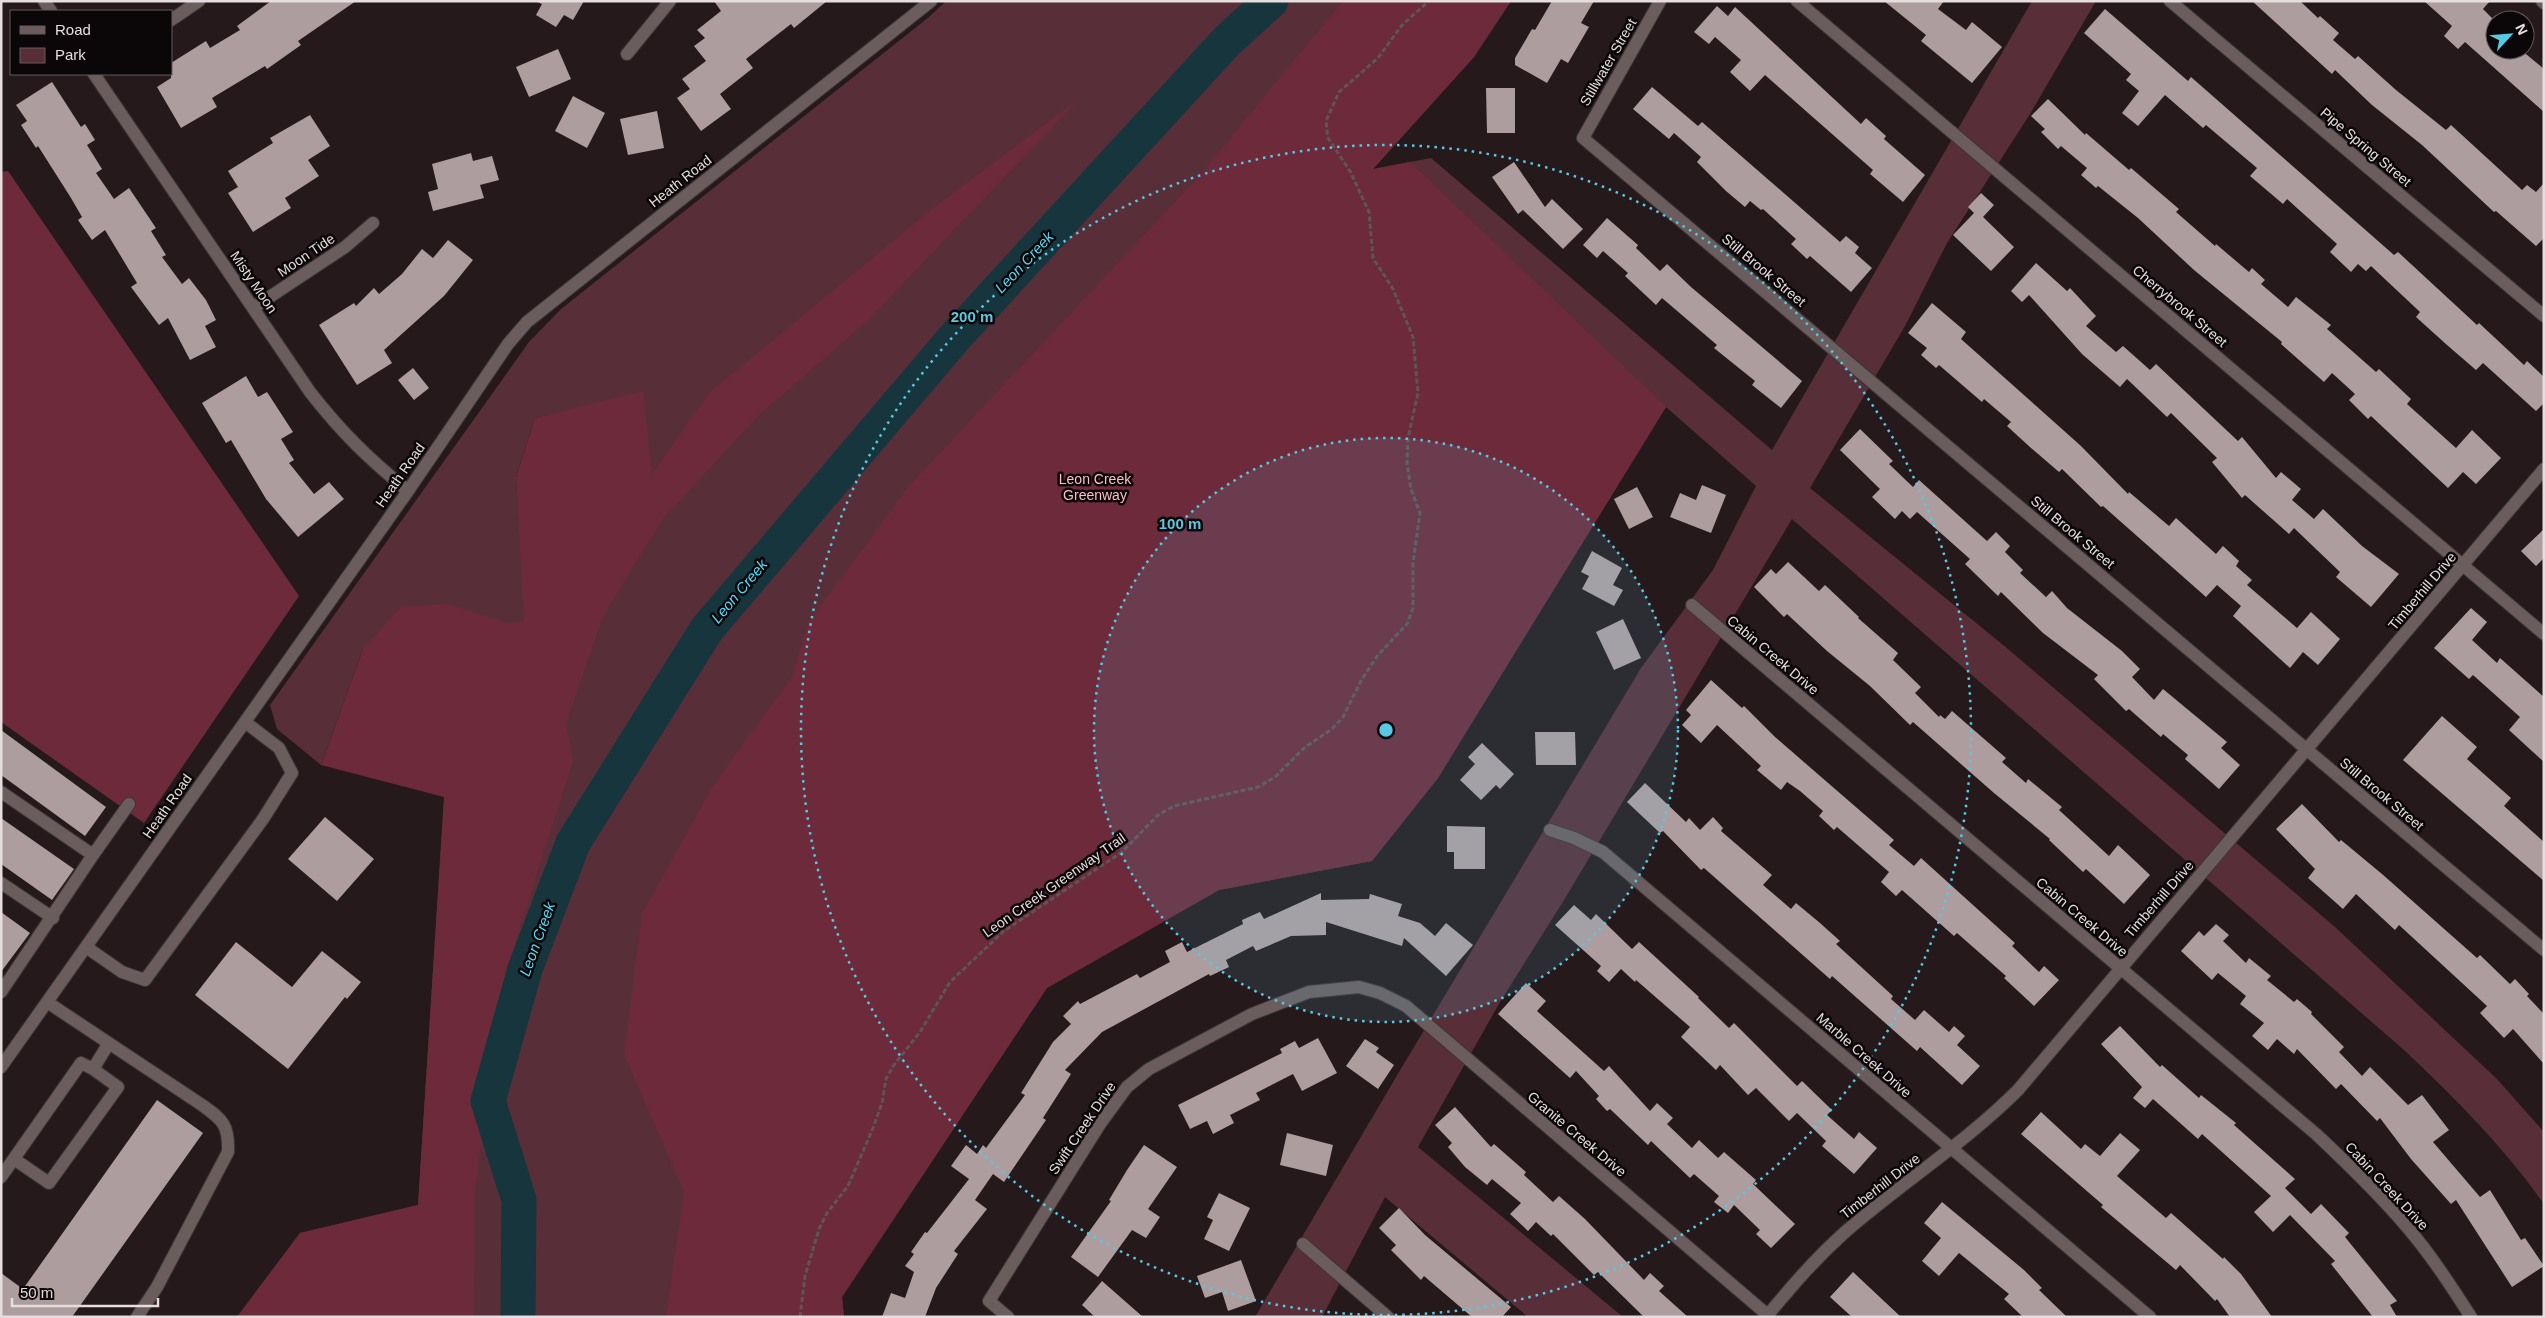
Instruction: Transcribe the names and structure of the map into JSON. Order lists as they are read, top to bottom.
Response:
{
  "streets": {
    "street": [
      "Stillwater Street",
      "Pipe Spring Street",
      "Heath Road",
      "Moon Tide",
      "Still Brook Street",
      "Misty Moon",
      "Cherrybrook Street",
      "Timberhill Drive",
      "Cabin Creek Drive",
      "Marble Creek Drive",
      "Swift Creek Drive",
      "Granite Creek Drive"
    ],
    "path": ["Leon Creek Greenway Trail"]
  },
  "crossings": [
    ["Stillwater Street", "Still Brook Street"],
    ["Heath Road", "Misty Moon"],
    ["Moon Tide", "Misty Moon"],
    ["Still Brook Street", "Timberhill Drive"],
    ["Cherrybrook Street", "Timberhill Drive"],
    ["Timberhill Drive", "Cabin Creek Drive"],
    ["Timberhill Drive", "Marble Creek Drive"],
    ["Timberhill Drive", "Granite Creek Drive"],
    ["Swift Creek Drive", "Granite Creek Drive"]
  ],
  "water": ["Leon Creek"],
  "parks": ["Leon Creek Greenway"],
  "legend": ["Road", "Park"],
  "scale_bar": "50 m",
  "north": "top right",
  "rings": ["200 m", "100 m"]
}
